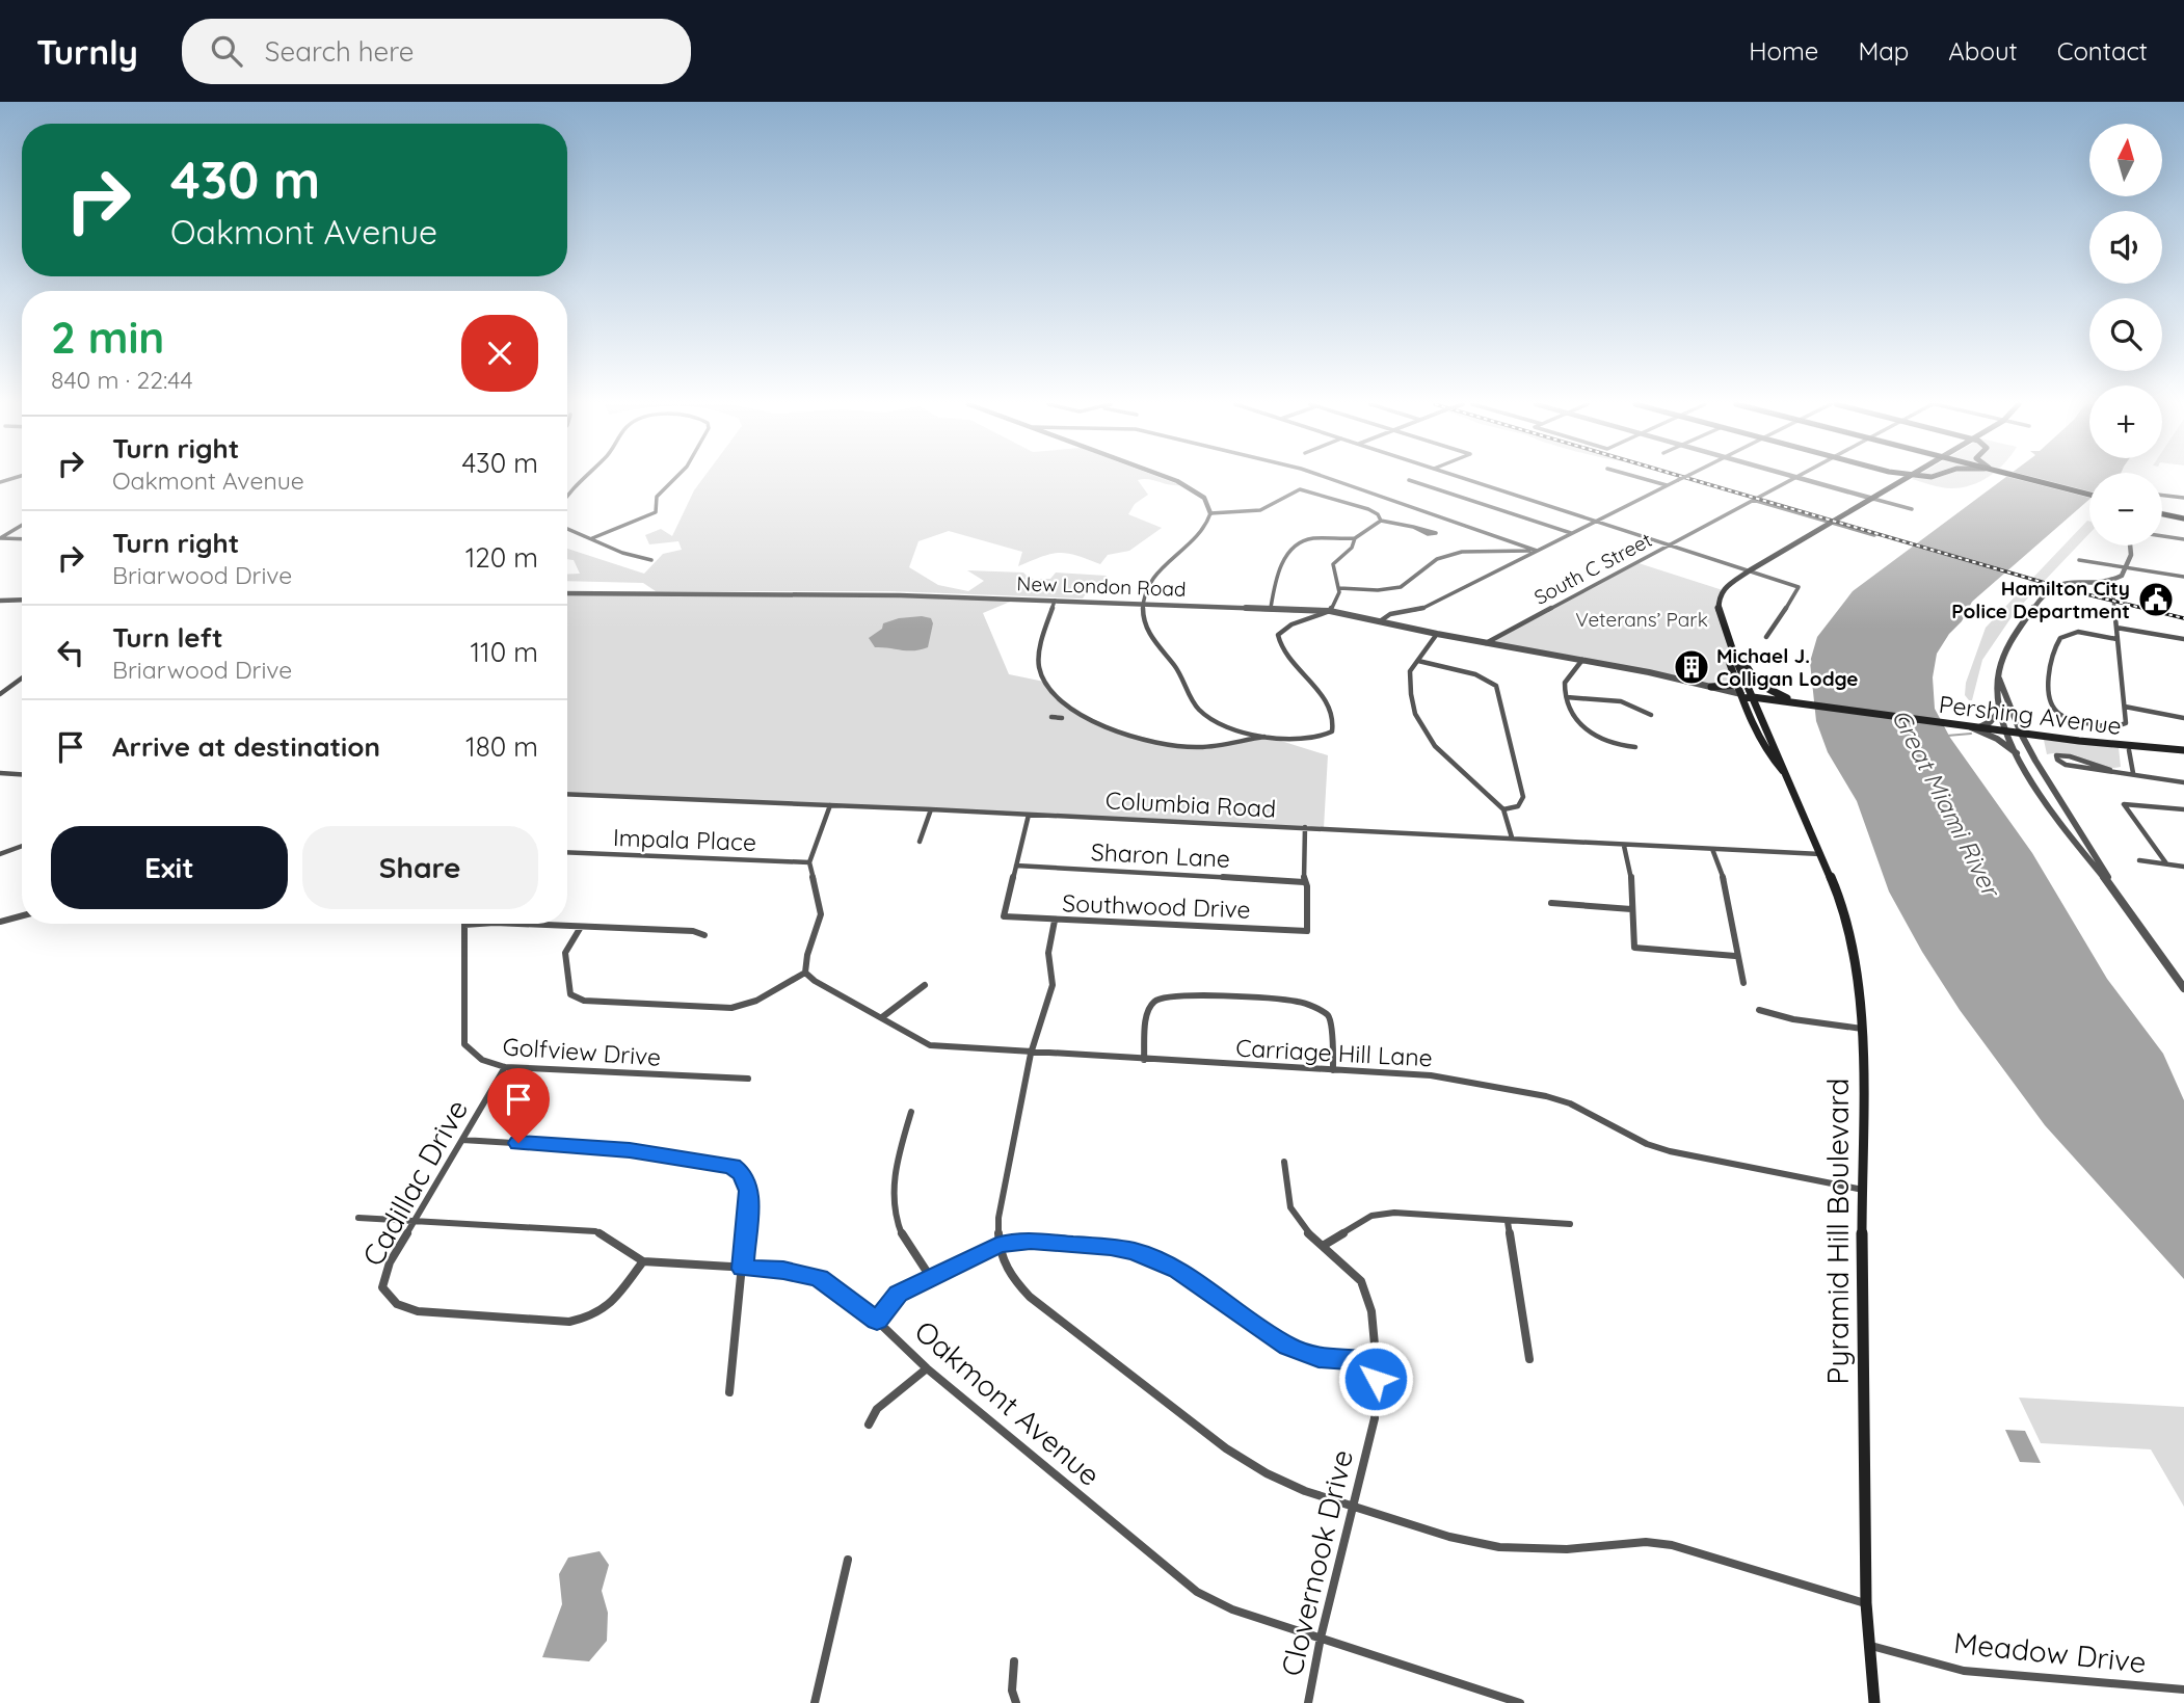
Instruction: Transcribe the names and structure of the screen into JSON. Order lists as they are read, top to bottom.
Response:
{
  "streets": {
    "main road": ["Pershing Avenue", "Pyramid Hill Boulevard"],
    "street": [
      "South C Street",
      "New London Road",
      "Columbia Road",
      "Impala Place",
      "Sharon Lane",
      "Southwood Drive",
      "Golfview Drive",
      "Carriage Hill Lane",
      "Cadillac Drive",
      "Oakmont Avenue",
      "Clovernook Drive",
      "Meadow Drive"
    ]
  },
  "crossings": [
    ["South C Street", "New London Road"],
    ["New London Road", "Pershing Avenue"],
    ["New London Road", "Pyramid Hill Boulevard"],
    ["Pershing Avenue", "Pyramid Hill Boulevard"],
    ["Columbia Road", "Pyramid Hill Boulevard"],
    ["Sharon Lane", "Southwood Drive"],
    ["Golfview Drive", "Cadillac Drive"],
    ["Carriage Hill Lane", "Pyramid Hill Boulevard"],
    ["Cadillac Drive", "Oakmont Avenue"],
    ["Pyramid Hill Boulevard", "Meadow Drive"],
    ["Oakmont Avenue", "Clovernook Drive"]
  ],
  "water": ["Great Miami River"],
  "parks": ["Veterans’ Park"],
  "places": {
    "public building": ["Hamilton City Police Department"],
    "building": ["Michael J. Colligan Lodge"]
  },
  "north": "top",
  "page": {
    "header": "Turnly",
    "search": "Search here",
    "nav": [
      "Home",
      "Map",
      "About",
      "Contact"
    ],
    "map_buttons": ["+", "−"],
    "turn": ["430 m", "Oakmont Avenue"],
    "heading": ["2 min", "840 m · 22:44"],
    "list": [
      {
        "name": "Turn right",
        "note": "Oakmont Avenue",
        "value": "430 m"
      },
      {
        "name": "Turn right",
        "note": "Briarwood Drive",
        "value": "120 m"
      },
      {
        "name": "Turn left",
        "note": "Briarwood Drive",
        "value": "110 m"
      },
      {
        "name": "Arrive at destination",
        "value": "180 m"
      }
    ],
    "buttons": ["Exit", "Share"]
  }
}
